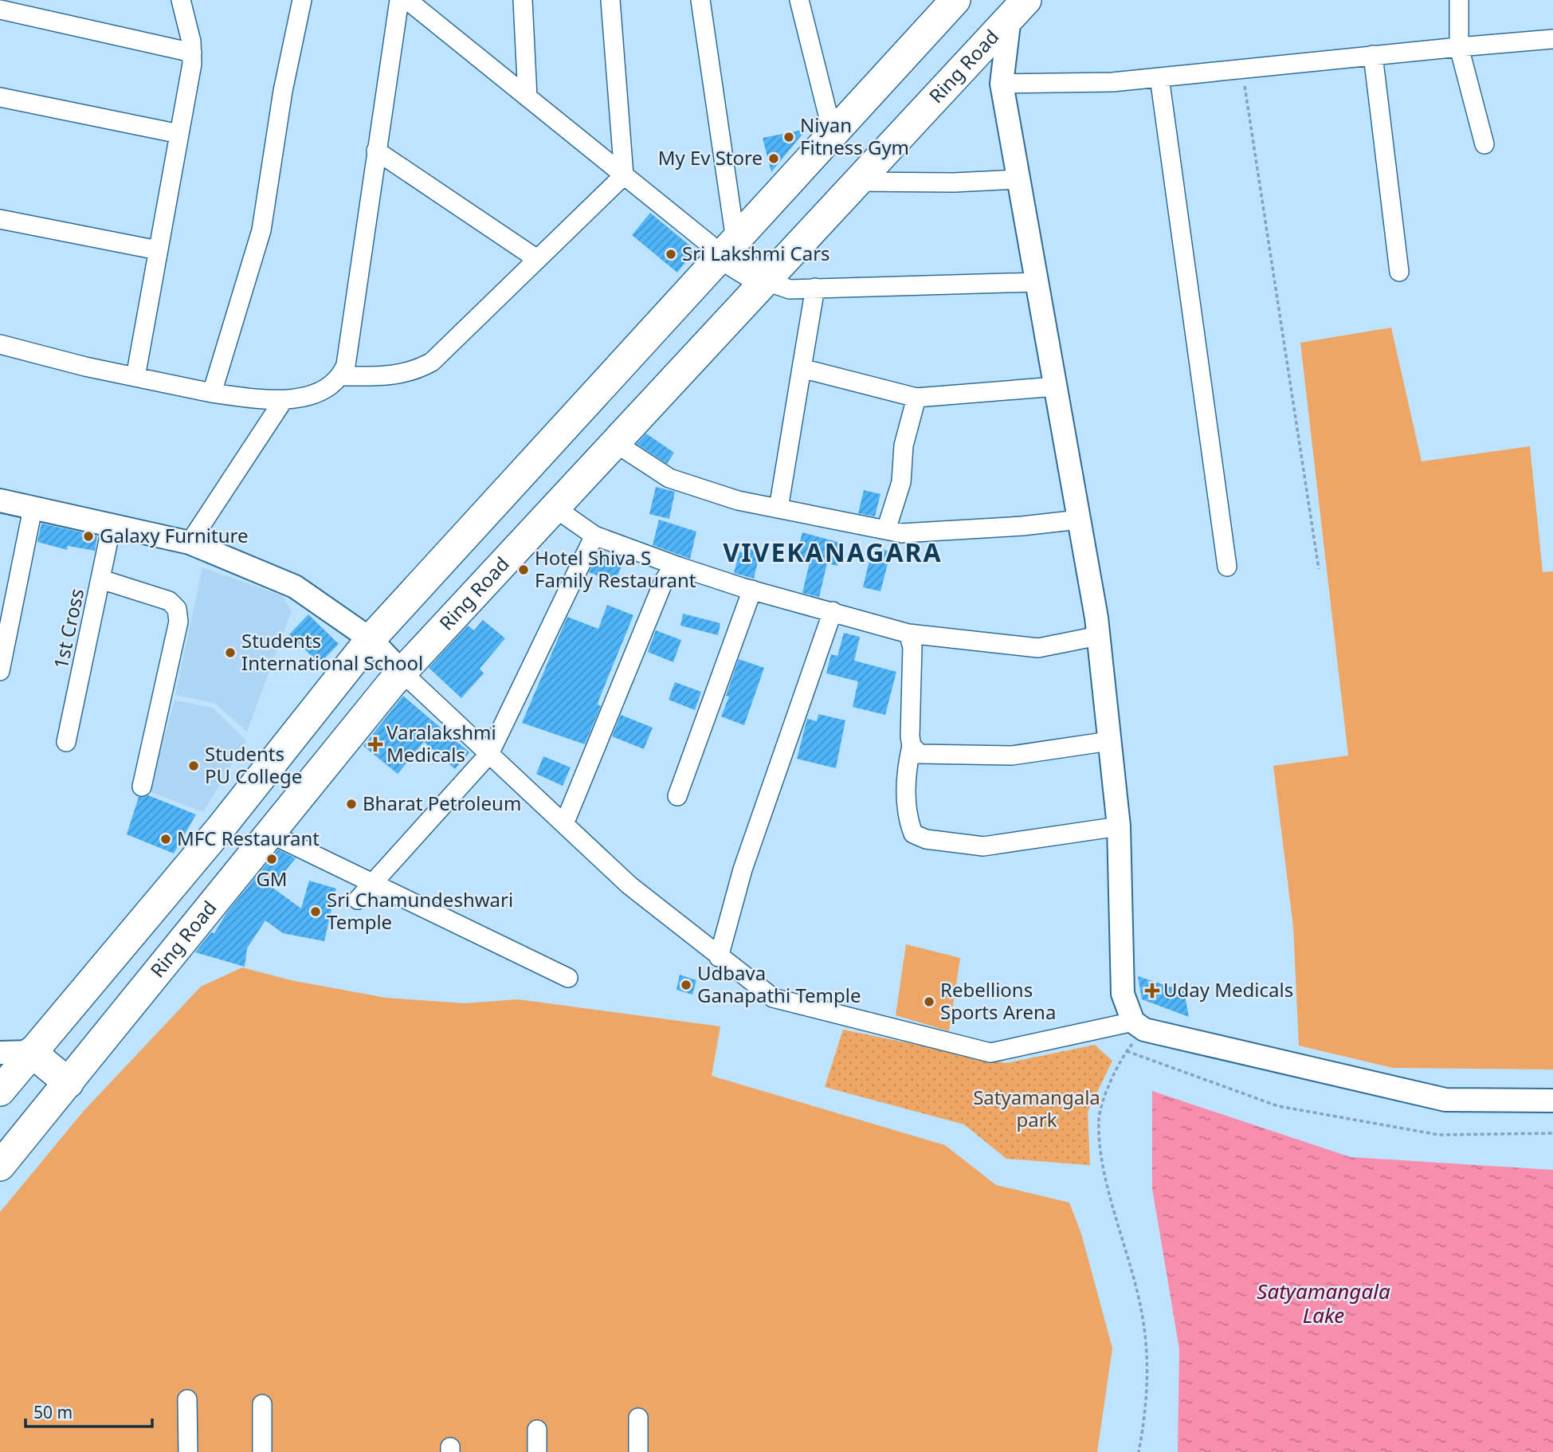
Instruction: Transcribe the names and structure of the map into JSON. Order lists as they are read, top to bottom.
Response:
{
  "streets": {
    "main road": ["Ring Road"],
    "street": ["1st Cross"]
  },
  "districts": ["VIVEKANAGARA"],
  "water": ["Satyamangala Lake"],
  "parks": ["Satyamangala park"],
  "places": {
    "other": [
      "Niyan Fitness Gym",
      "My Ev Store",
      "Sri Lakshmi Cars",
      "Galaxy Furniture",
      "Hotel Shiva S Family Restaurant",
      "Students International School",
      "Students PU College",
      "Bharat Petroleum",
      "MFC Restaurant",
      "GM",
      "Sri Chamundeshwari Temple",
      "Udbava Ganapathi Temple",
      "Rebellions Sports Arena"
    ],
    "health": ["Varalakshmi Medicals", "Uday Medicals"]
  },
  "scale_bar": "50 m"
}
